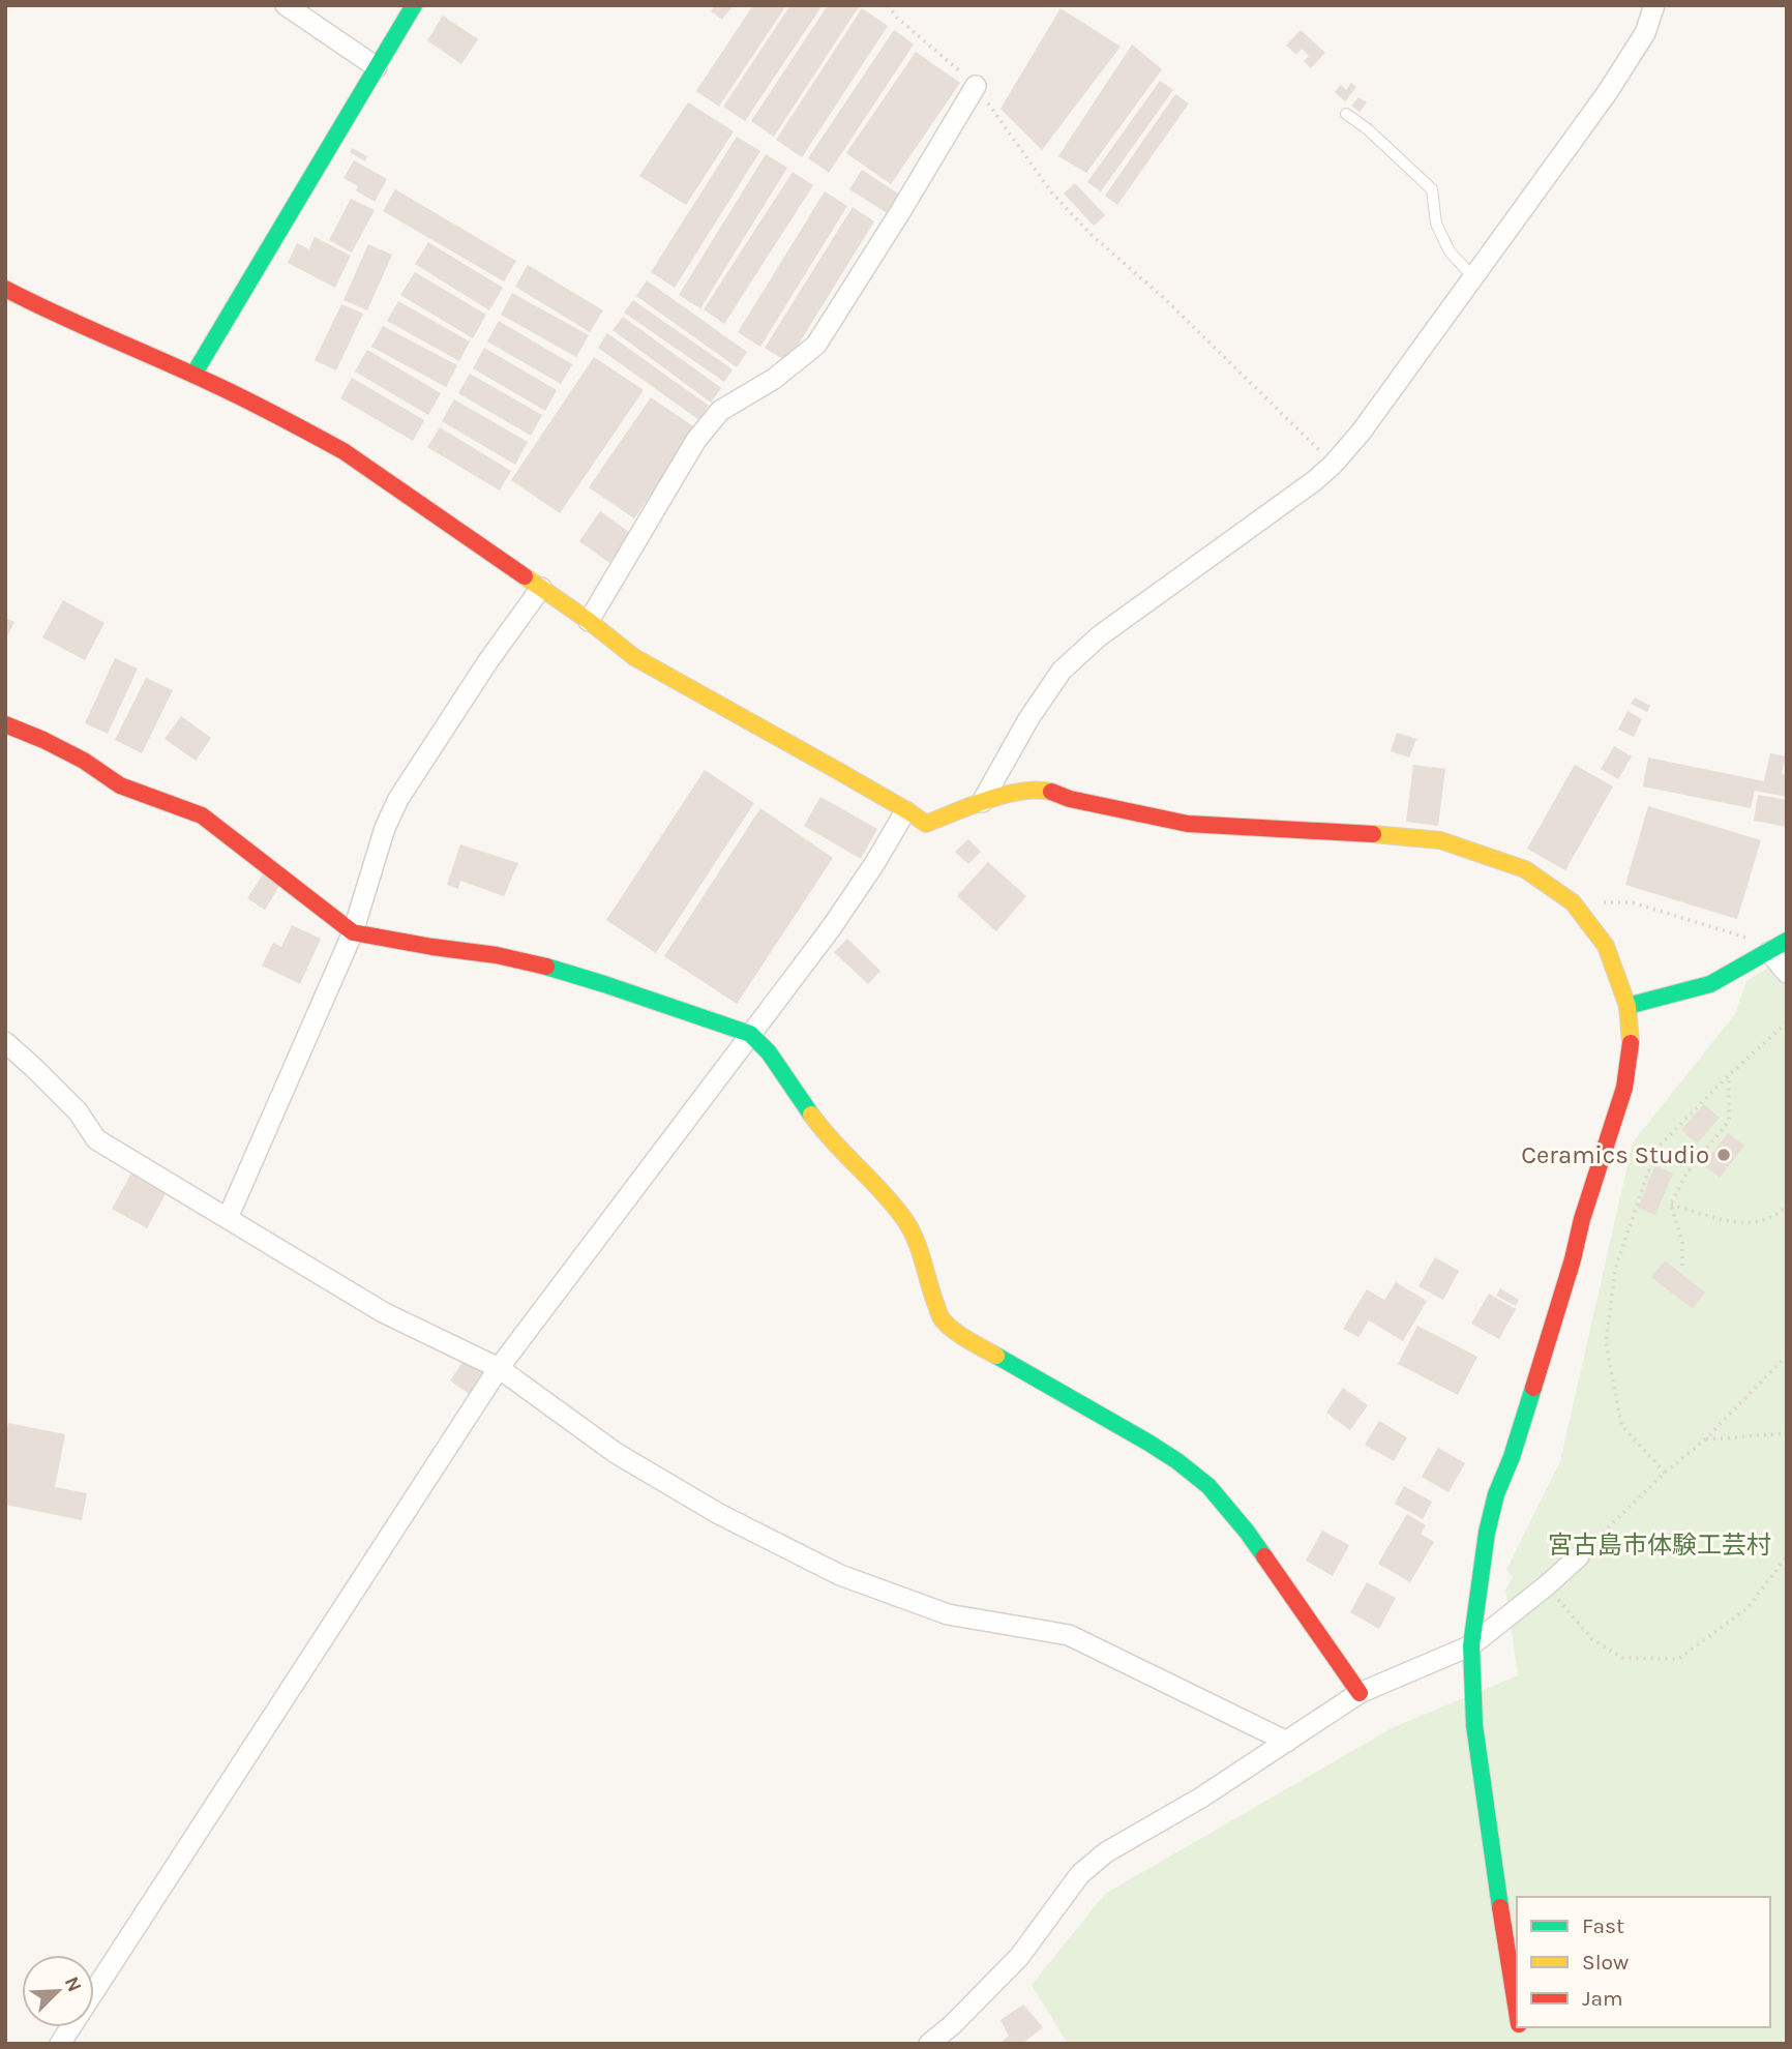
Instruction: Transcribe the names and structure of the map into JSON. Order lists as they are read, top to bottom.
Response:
{
  "parks": ["宮古島市体験工芸村"],
  "places": ["Ceramics Studio"],
  "legend": ["Fast", "Slow", "Jam"],
  "north": "top right"
}
